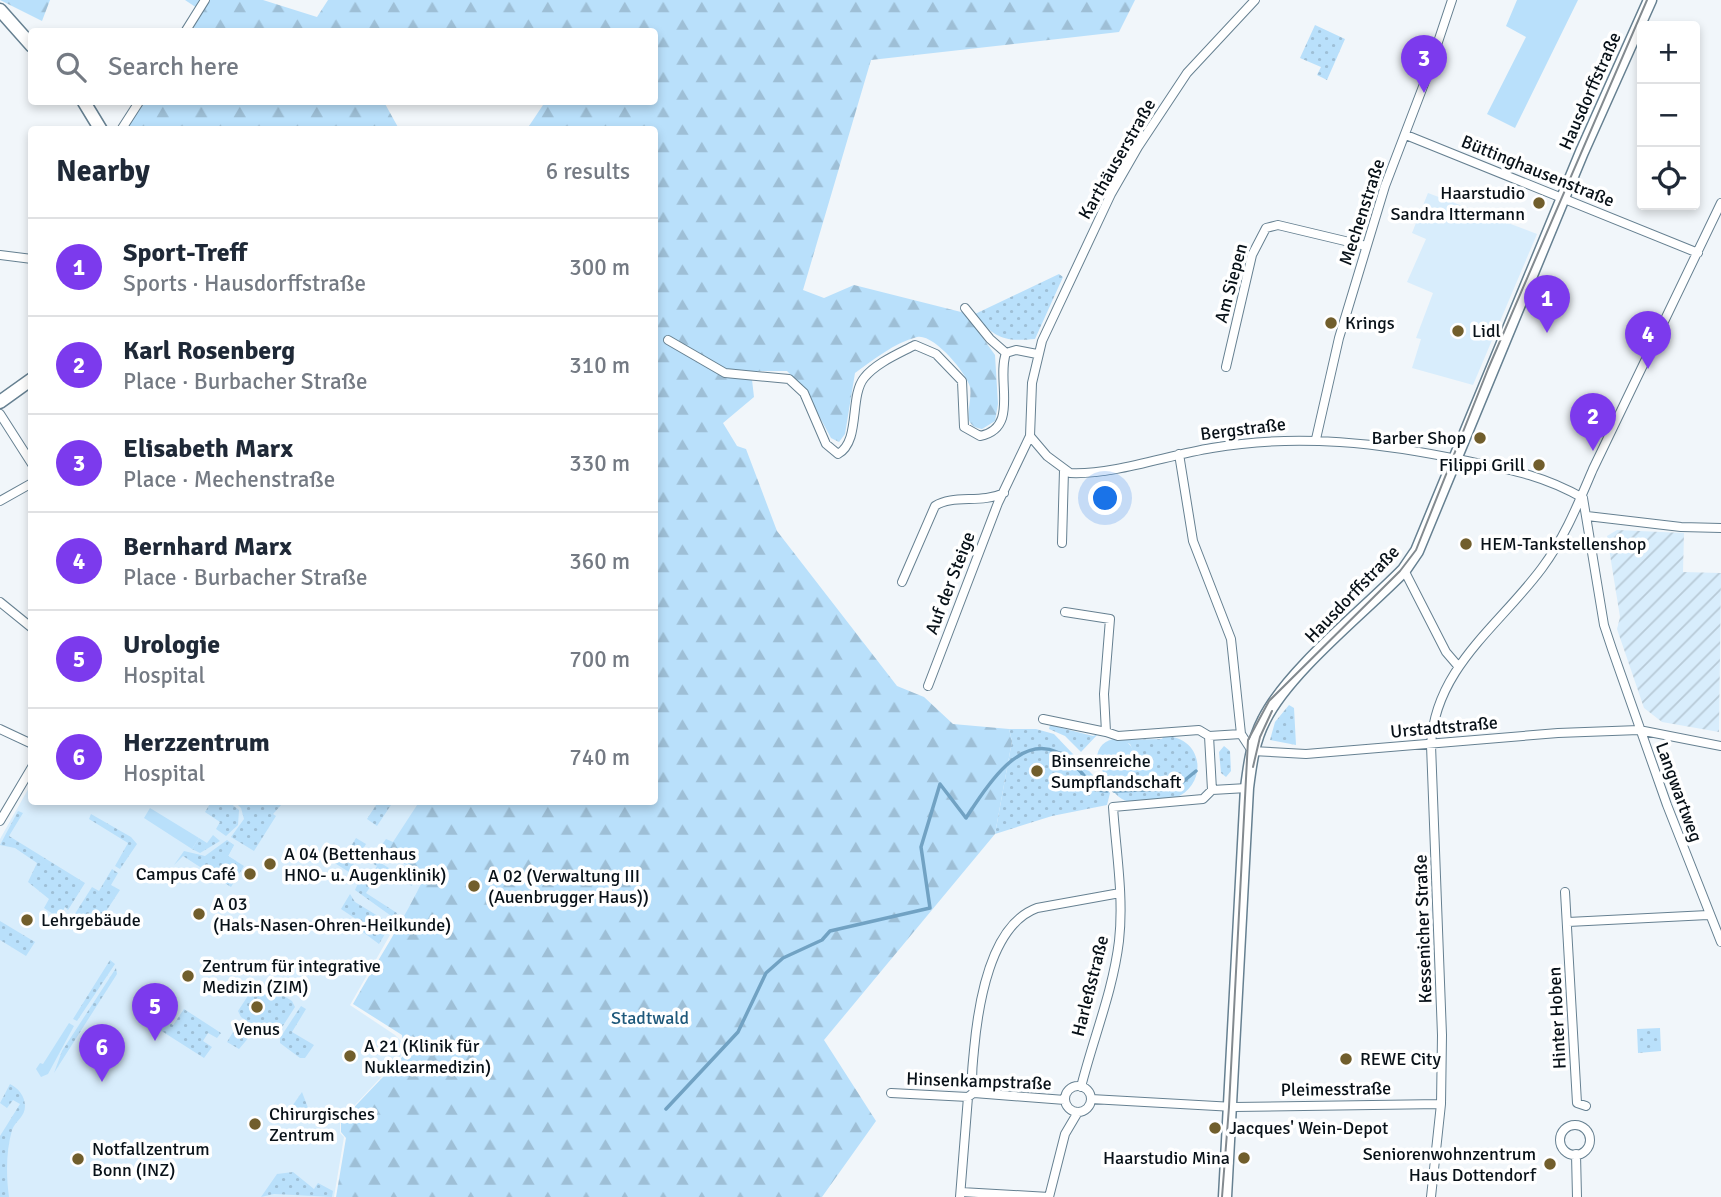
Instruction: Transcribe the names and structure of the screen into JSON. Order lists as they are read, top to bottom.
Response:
{
  "streets": {
    "main road": ["Hausdorffstraße"],
    "street": [
      "Karthäuserstraße",
      "Büttinghausenstraße",
      "Mechenstraße",
      "Am Siepen",
      "Bergstraße",
      "Auf der Steige",
      "Urstadtstraße",
      "Langwartweg",
      "Kessenicher Straße",
      "Harleßstraße",
      "Hinter Hoben",
      "Hinsenkampstraße",
      "Pleimesstraße"
    ]
  },
  "crossings": [
    ["Hausdorffstraße", "Büttinghausenstraße"],
    ["Hausdorffstraße", "Bergstraße"],
    ["Hausdorffstraße", "Urstadtstraße"],
    ["Hausdorffstraße", "Pleimesstraße"],
    ["Büttinghausenstraße", "Mechenstraße"],
    ["Büttinghausenstraße", "Kessenicher Straße"],
    ["Mechenstraße", "Am Siepen"],
    ["Mechenstraße", "Bergstraße"],
    ["Bergstraße", "Langwartweg"],
    ["Bergstraße", "Kessenicher Straße"],
    ["Urstadtstraße", "Langwartweg"],
    ["Urstadtstraße", "Kessenicher Straße"],
    ["Langwartweg", "Kessenicher Straße"],
    ["Kessenicher Straße", "Pleimesstraße"],
    ["Harleßstraße", "Hinsenkampstraße"]
  ],
  "parks": ["Stadtwald"],
  "places": [
    "Haarstudio Sandra Ittermann",
    "Krings",
    "Lidl",
    "Barber Shop",
    "Filippi Grill",
    "HEM-Tankstellenshop",
    "Binsenreiche Sumpflandschaft",
    "A 04 (Bettenhaus HNO- u. Augenklinik)",
    "Campus Café",
    "A 02 (Verwaltung III (Auenbrugger Haus))",
    "A 03 (Hals-Nasen-Ohren-Heilkunde)",
    "Lehrgebäude",
    "Zentrum für integrative Medizin (ZIM)",
    "Venus",
    "A 21 (Klinik für Nuklearmedizin)",
    "REWE City",
    "Chirurgisches Zentrum",
    "Jacques' Wein-Depot",
    "Haarstudio Mina",
    "Notfallzentrum Bonn (INZ)",
    "Seniorenwohnzentrum Haus Dottendorf"
  ],
  "page": {
    "map_buttons": ["+", "−"],
    "search": "Search here",
    "pins": [
      "3",
      "1",
      "4",
      "2",
      "5",
      "6"
    ],
    "heading": ["Nearby", "6 results"],
    "list": [
      {
        "mark": "1",
        "name": "Sport-Treff",
        "note": "Sports · Hausdorffstraße",
        "value": "300 m"
      },
      {
        "mark": "2",
        "name": "Karl Rosenberg",
        "note": "Place · Burbacher Straße",
        "value": "310 m"
      },
      {
        "mark": "3",
        "name": "Elisabeth Marx",
        "note": "Place · Mechenstraße",
        "value": "330 m"
      },
      {
        "mark": "4",
        "name": "Bernhard Marx",
        "note": "Place · Burbacher Straße",
        "value": "360 m"
      },
      {
        "mark": "5",
        "name": "Urologie",
        "note": "Hospital",
        "value": "700 m"
      },
      {
        "mark": "6",
        "name": "Herzzentrum",
        "note": "Hospital",
        "value": "740 m"
      }
    ]
  }
}
